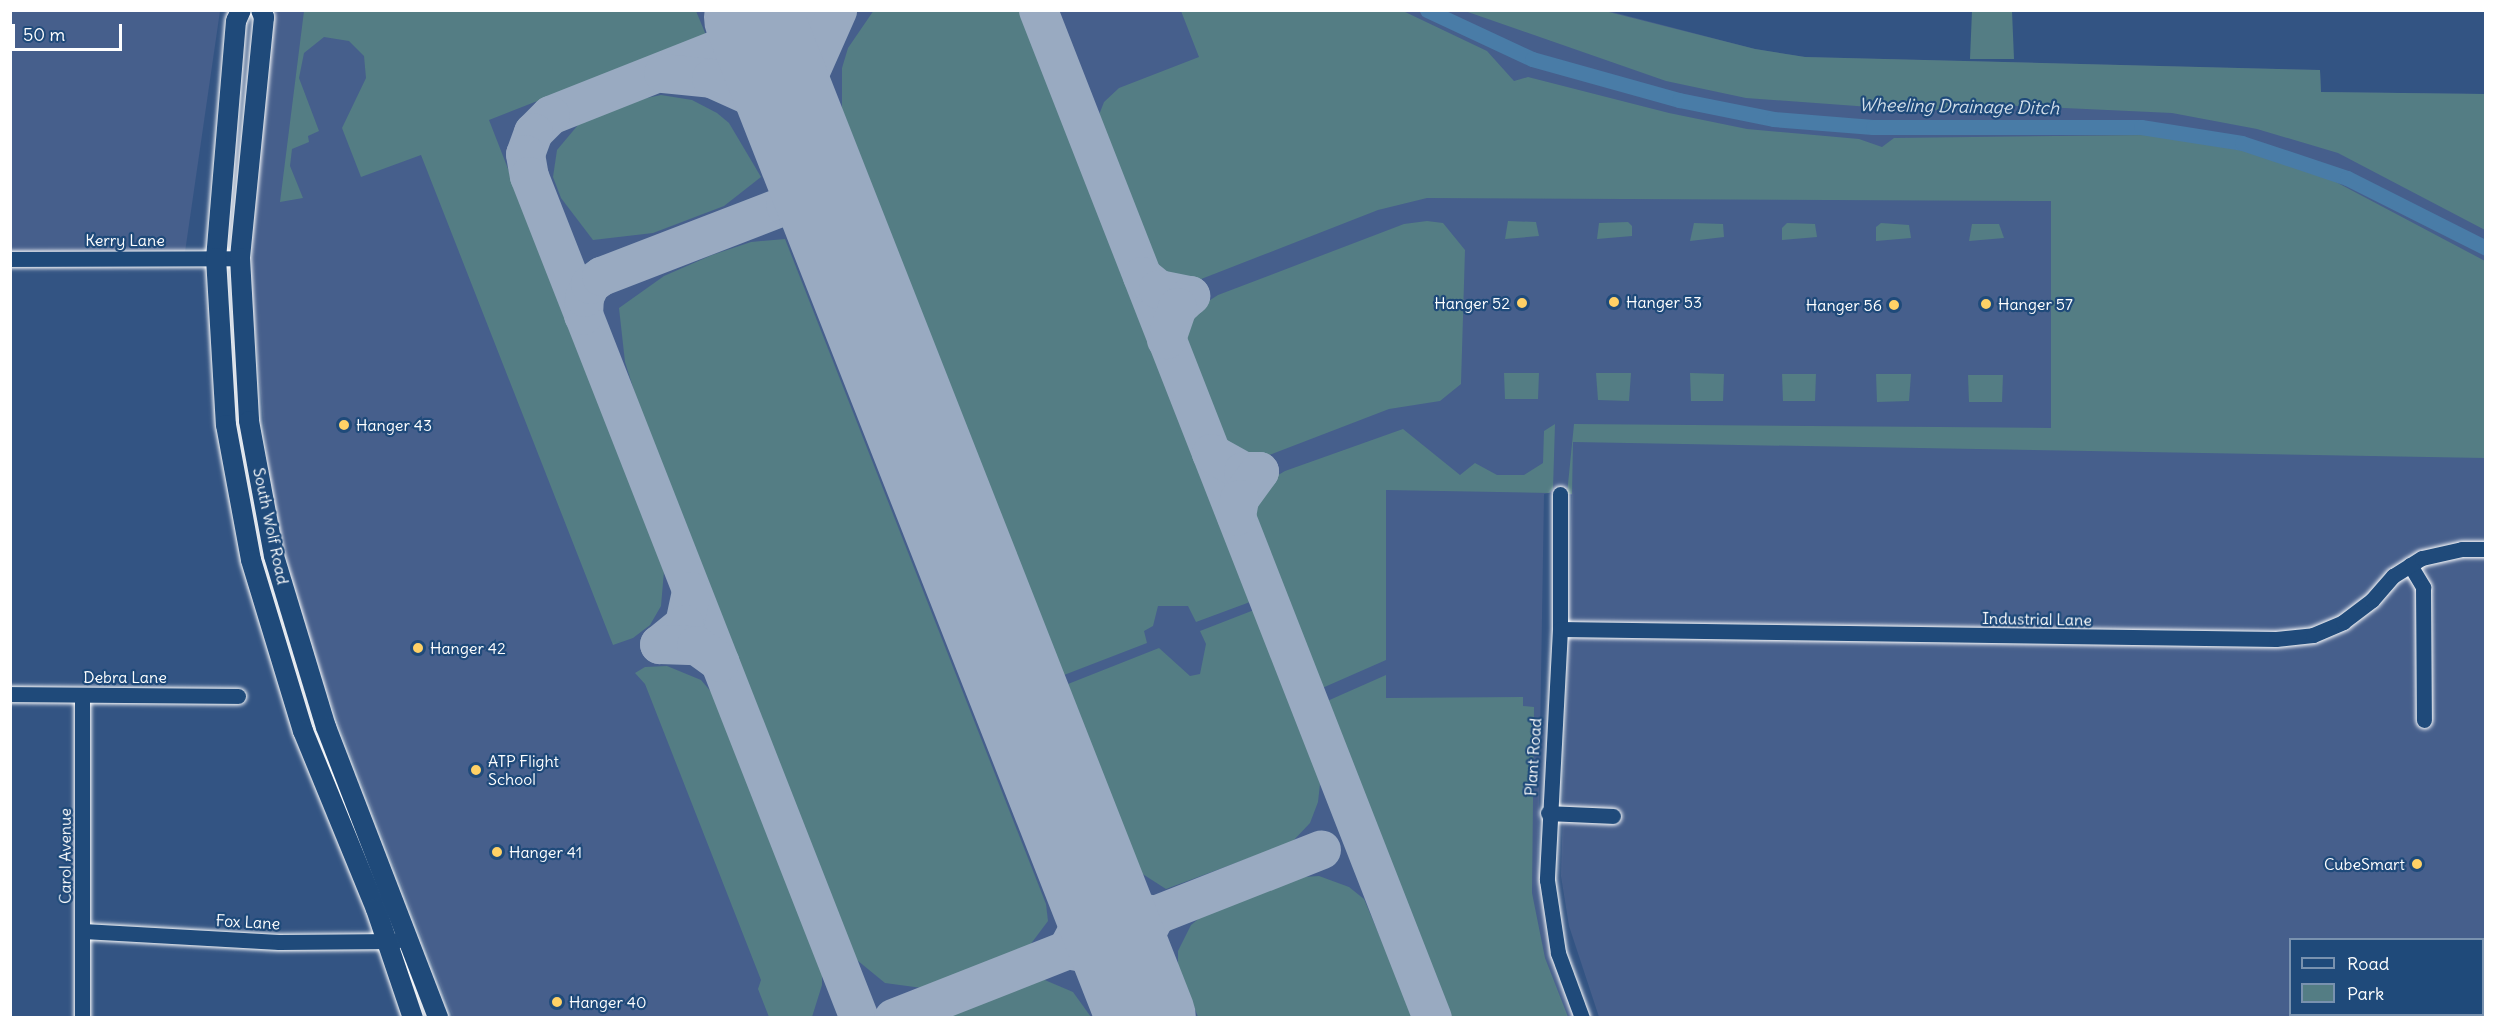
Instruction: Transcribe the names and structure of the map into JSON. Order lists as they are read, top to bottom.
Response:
{
  "streets": {
    "main road": ["South Wolf Road"],
    "street": [
      "Kerry Lane",
      "Industrial Lane",
      "Debra Lane",
      "Plant Road",
      "Carol Avenue",
      "Fox Lane"
    ]
  },
  "crossings": [
    ["Kerry Lane", "South Wolf Road"],
    ["South Wolf Road", "Fox Lane"],
    ["Industrial Lane", "Plant Road"],
    ["Debra Lane", "Carol Avenue"],
    ["Carol Avenue", "Fox Lane"]
  ],
  "water": ["Wheeling Drainage Ditch"],
  "places": [
    "Hanger 53",
    "Hanger 52",
    "Hanger 57",
    "Hanger 56",
    "Hanger 43",
    "Hanger 42",
    "ATP Flight School",
    "Hanger 41",
    "CubeSmart",
    "Hanger 40"
  ],
  "legend": ["Road", "Park"],
  "scale_bar": "50 m"
}
